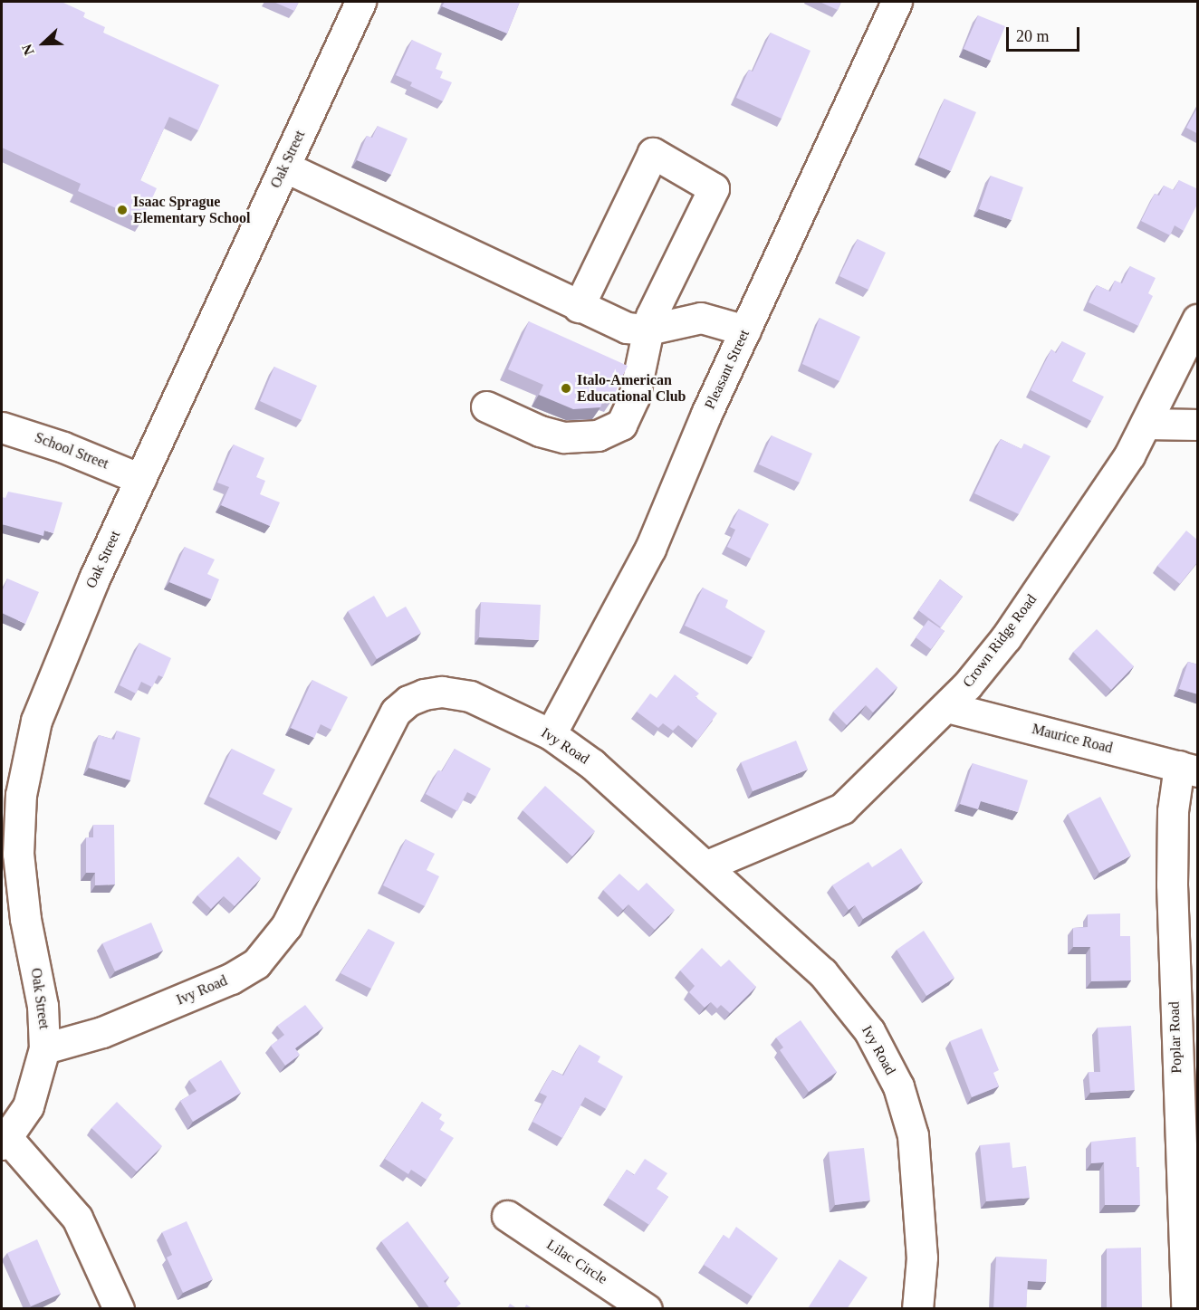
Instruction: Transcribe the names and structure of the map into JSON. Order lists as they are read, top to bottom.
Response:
{
  "streets": {
    "street": [
      "Oak Street",
      "Pleasant Street",
      "School Street",
      "Crown Ridge Road",
      "Maurice Road",
      "Ivy Road",
      "Poplar Road",
      "Lilac Circle"
    ]
  },
  "crossings": [
    ["Oak Street", "School Street"],
    ["Oak Street", "Ivy Road"],
    ["Pleasant Street", "Ivy Road"],
    ["Crown Ridge Road", "Maurice Road"],
    ["Crown Ridge Road", "Ivy Road"],
    ["Maurice Road", "Poplar Road"]
  ],
  "places": ["Isaac Sprague Elementary School", "Italo-American Educational Club"],
  "scale_bar": "20 m",
  "north": "left"
}
